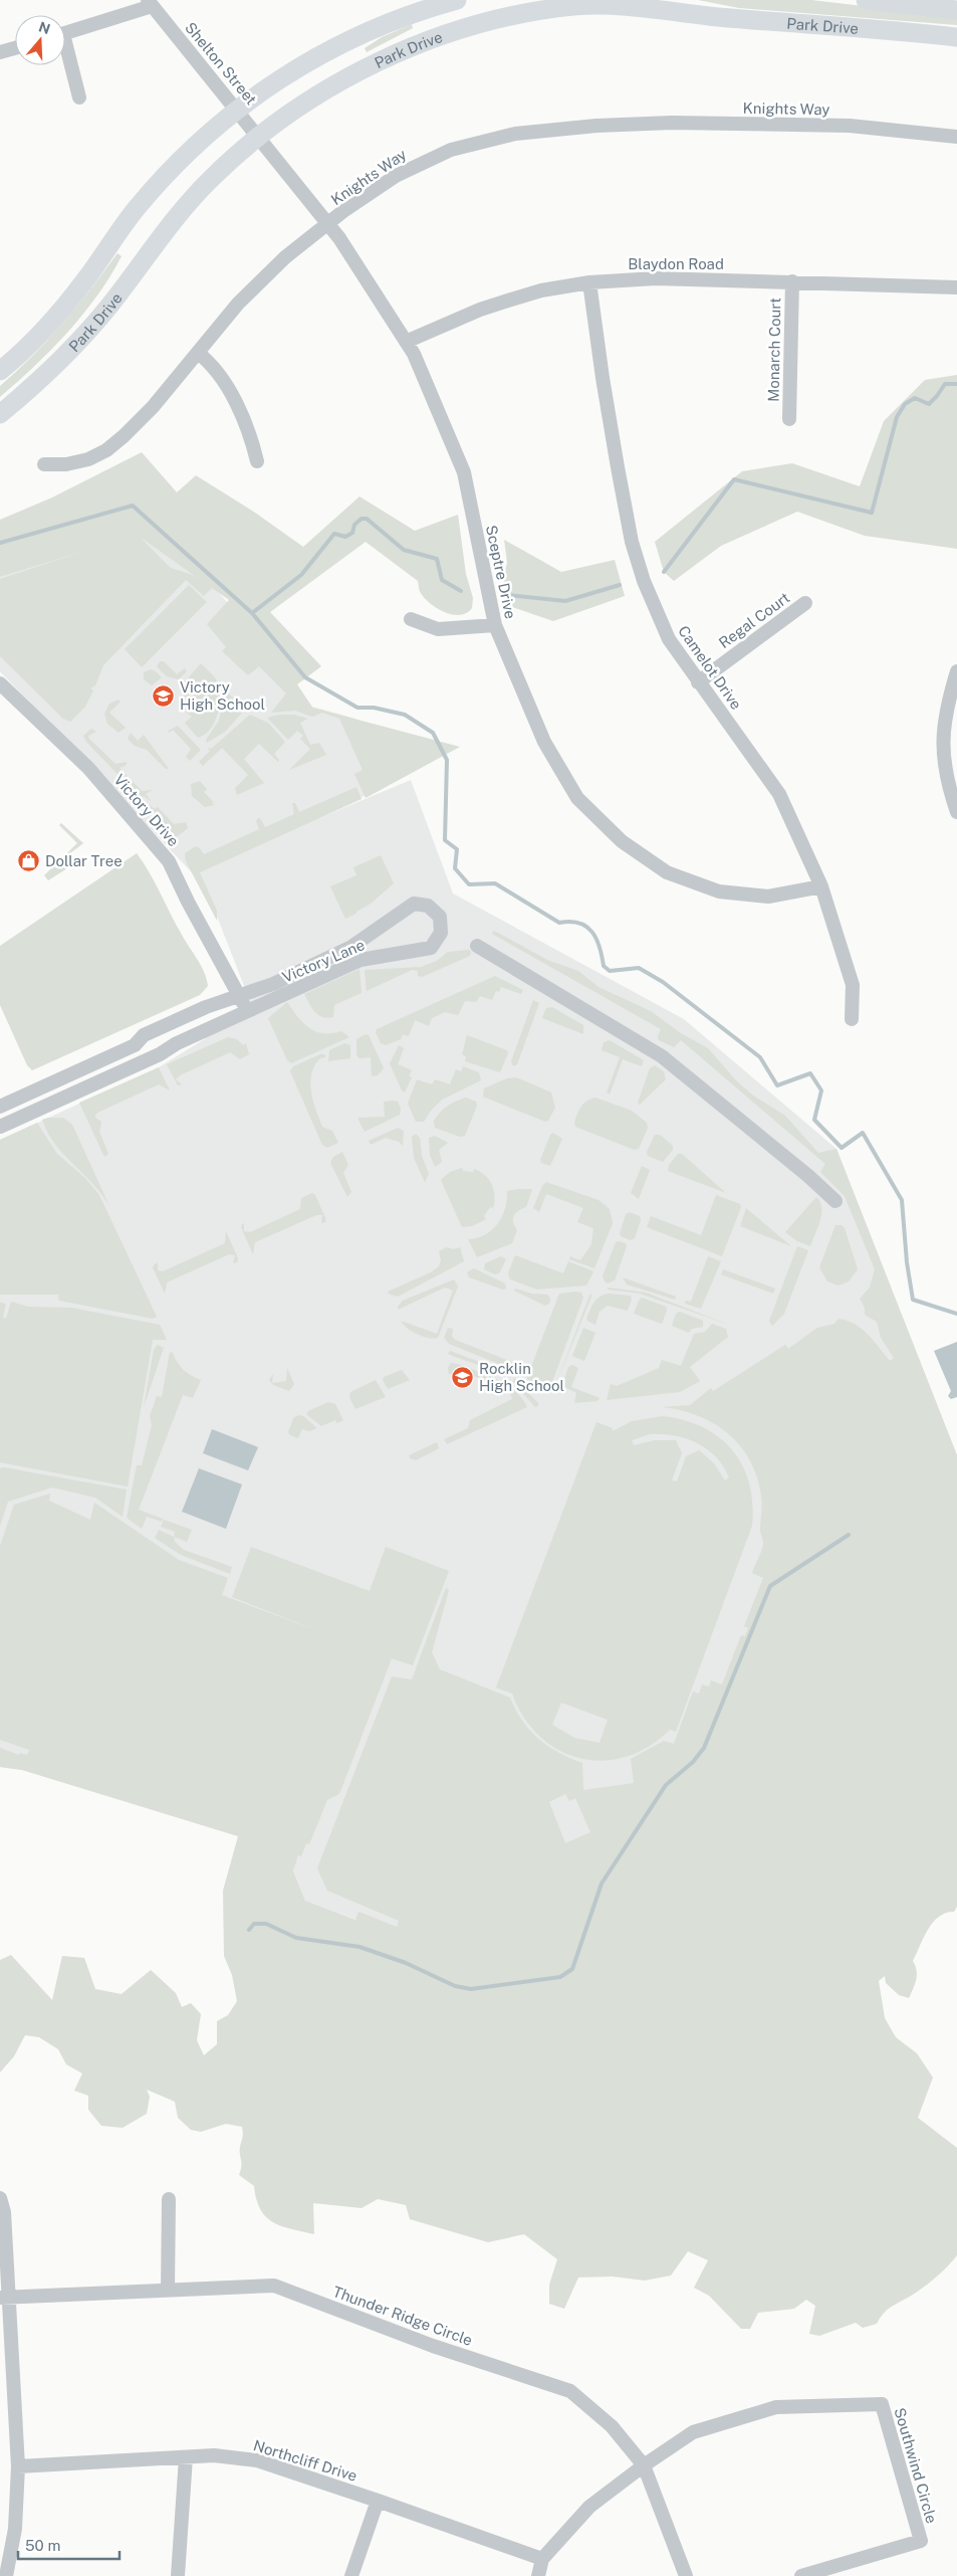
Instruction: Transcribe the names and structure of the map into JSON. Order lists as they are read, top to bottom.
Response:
{
  "streets": {
    "street": [
      "Park Drive",
      "Shelton Street",
      "Knights Way",
      "Blaydon Road",
      "Monarch Court",
      "Sceptre Drive",
      "Regal Court",
      "Camelot Drive",
      "Victory Drive",
      "Victory Lane",
      "Thunder Ridge Circle",
      "Northcliff Drive",
      "Southwind Circle"
    ]
  },
  "crossings": [
    ["Park Drive", "Shelton Street"],
    ["Park Drive", "Sceptre Drive"],
    ["Shelton Street", "Sceptre Drive"],
    ["Knights Way", "Sceptre Drive"],
    ["Blaydon Road", "Monarch Court"],
    ["Blaydon Road", "Sceptre Drive"],
    ["Blaydon Road", "Camelot Drive"],
    ["Sceptre Drive", "Camelot Drive"],
    ["Regal Court", "Camelot Drive"],
    ["Victory Drive", "Victory Lane"],
    ["Thunder Ridge Circle", "Southwind Circle"]
  ],
  "places": {
    "school or university": ["Victory High School", "Rocklin High School"],
    "shop": ["Dollar Tree"]
  },
  "scale_bar": "50 m",
  "north": "top"
}
